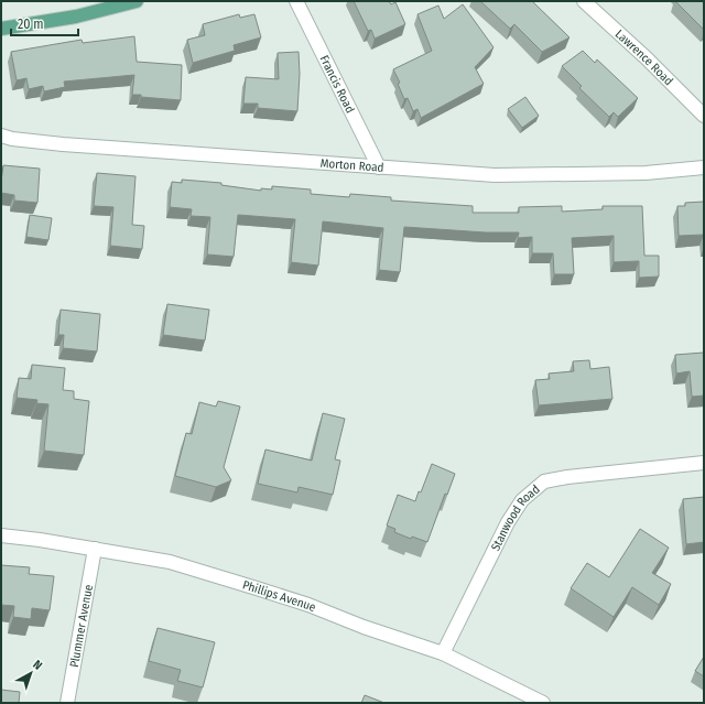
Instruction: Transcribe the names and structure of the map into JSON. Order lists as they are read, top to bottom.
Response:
{
  "streets": {
    "street": [
      "Lawrence Road",
      "Francis Road",
      "Morton Road",
      "Stanwood Road",
      "Phillips Avenue",
      "Plummer Avenue"
    ]
  },
  "crossings": [
    ["Francis Road", "Morton Road"],
    ["Stanwood Road", "Phillips Avenue"],
    ["Phillips Avenue", "Plummer Avenue"]
  ],
  "scale_bar": "20 m",
  "north": "top right"
}
